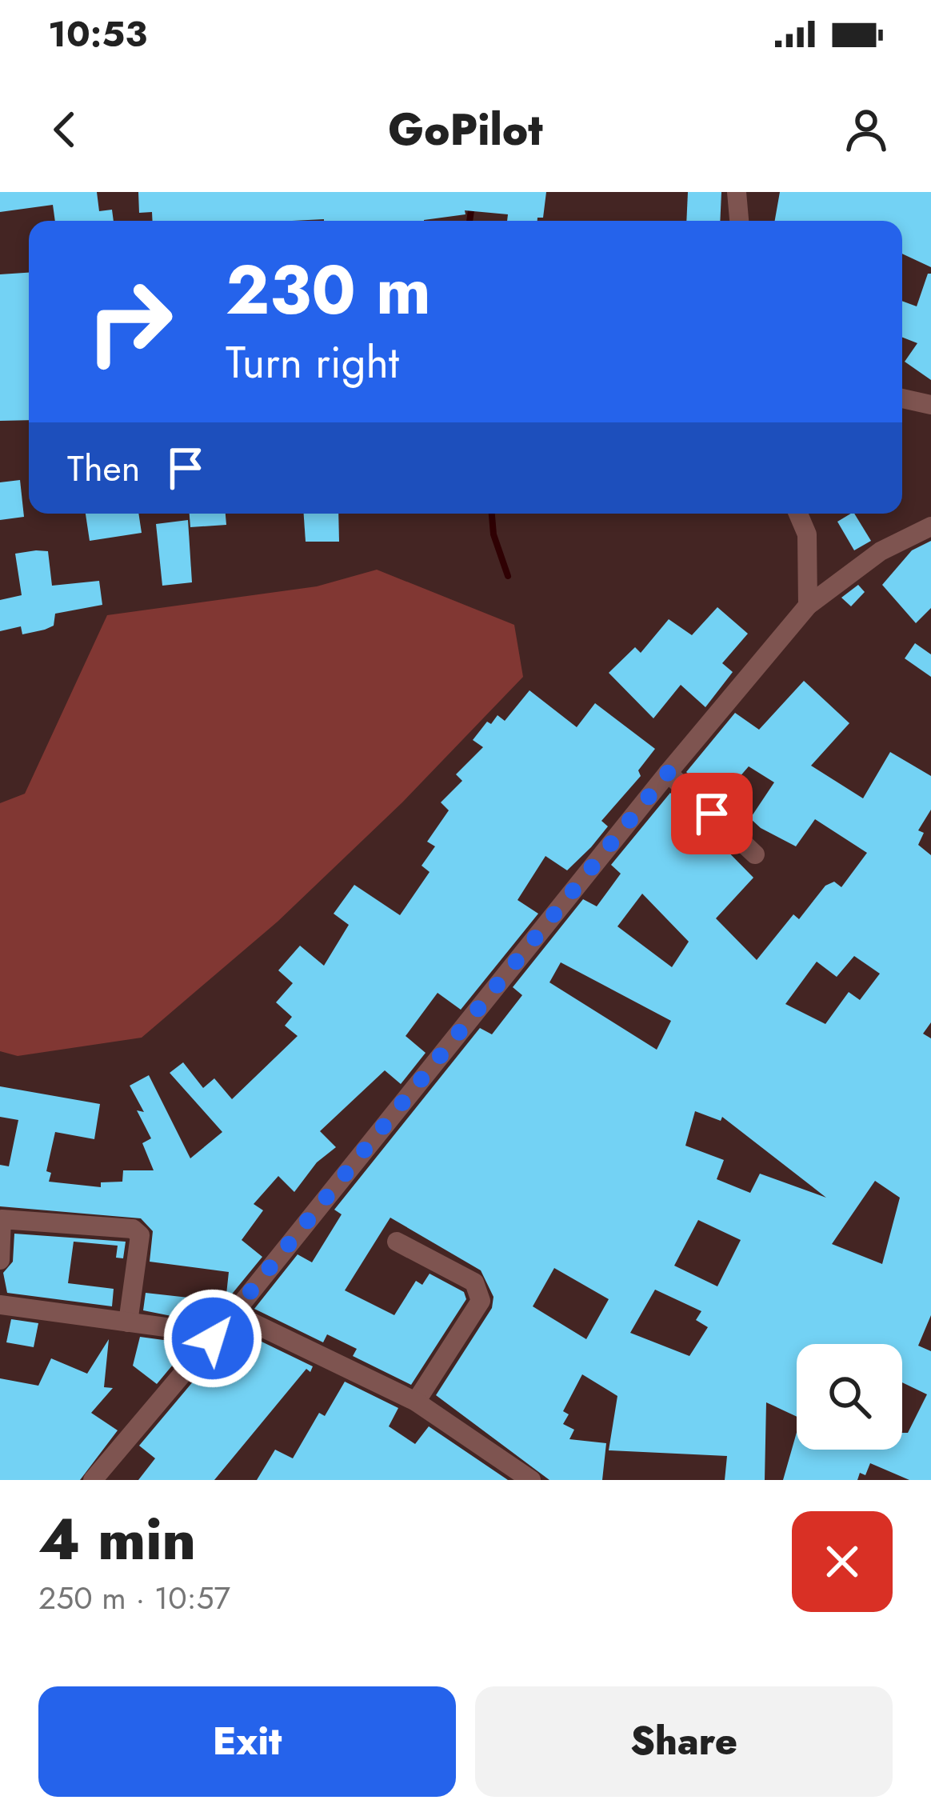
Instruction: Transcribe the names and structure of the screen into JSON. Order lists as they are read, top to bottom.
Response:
{
  "page": {
    "status": "10:53",
    "header": "GoPilot",
    "turn": ["230 m", "Turn right"],
    "then": "Then",
    "heading": ["4 min", "250 m · 10:57"],
    "buttons": ["Exit", "Share"]
  }
}
